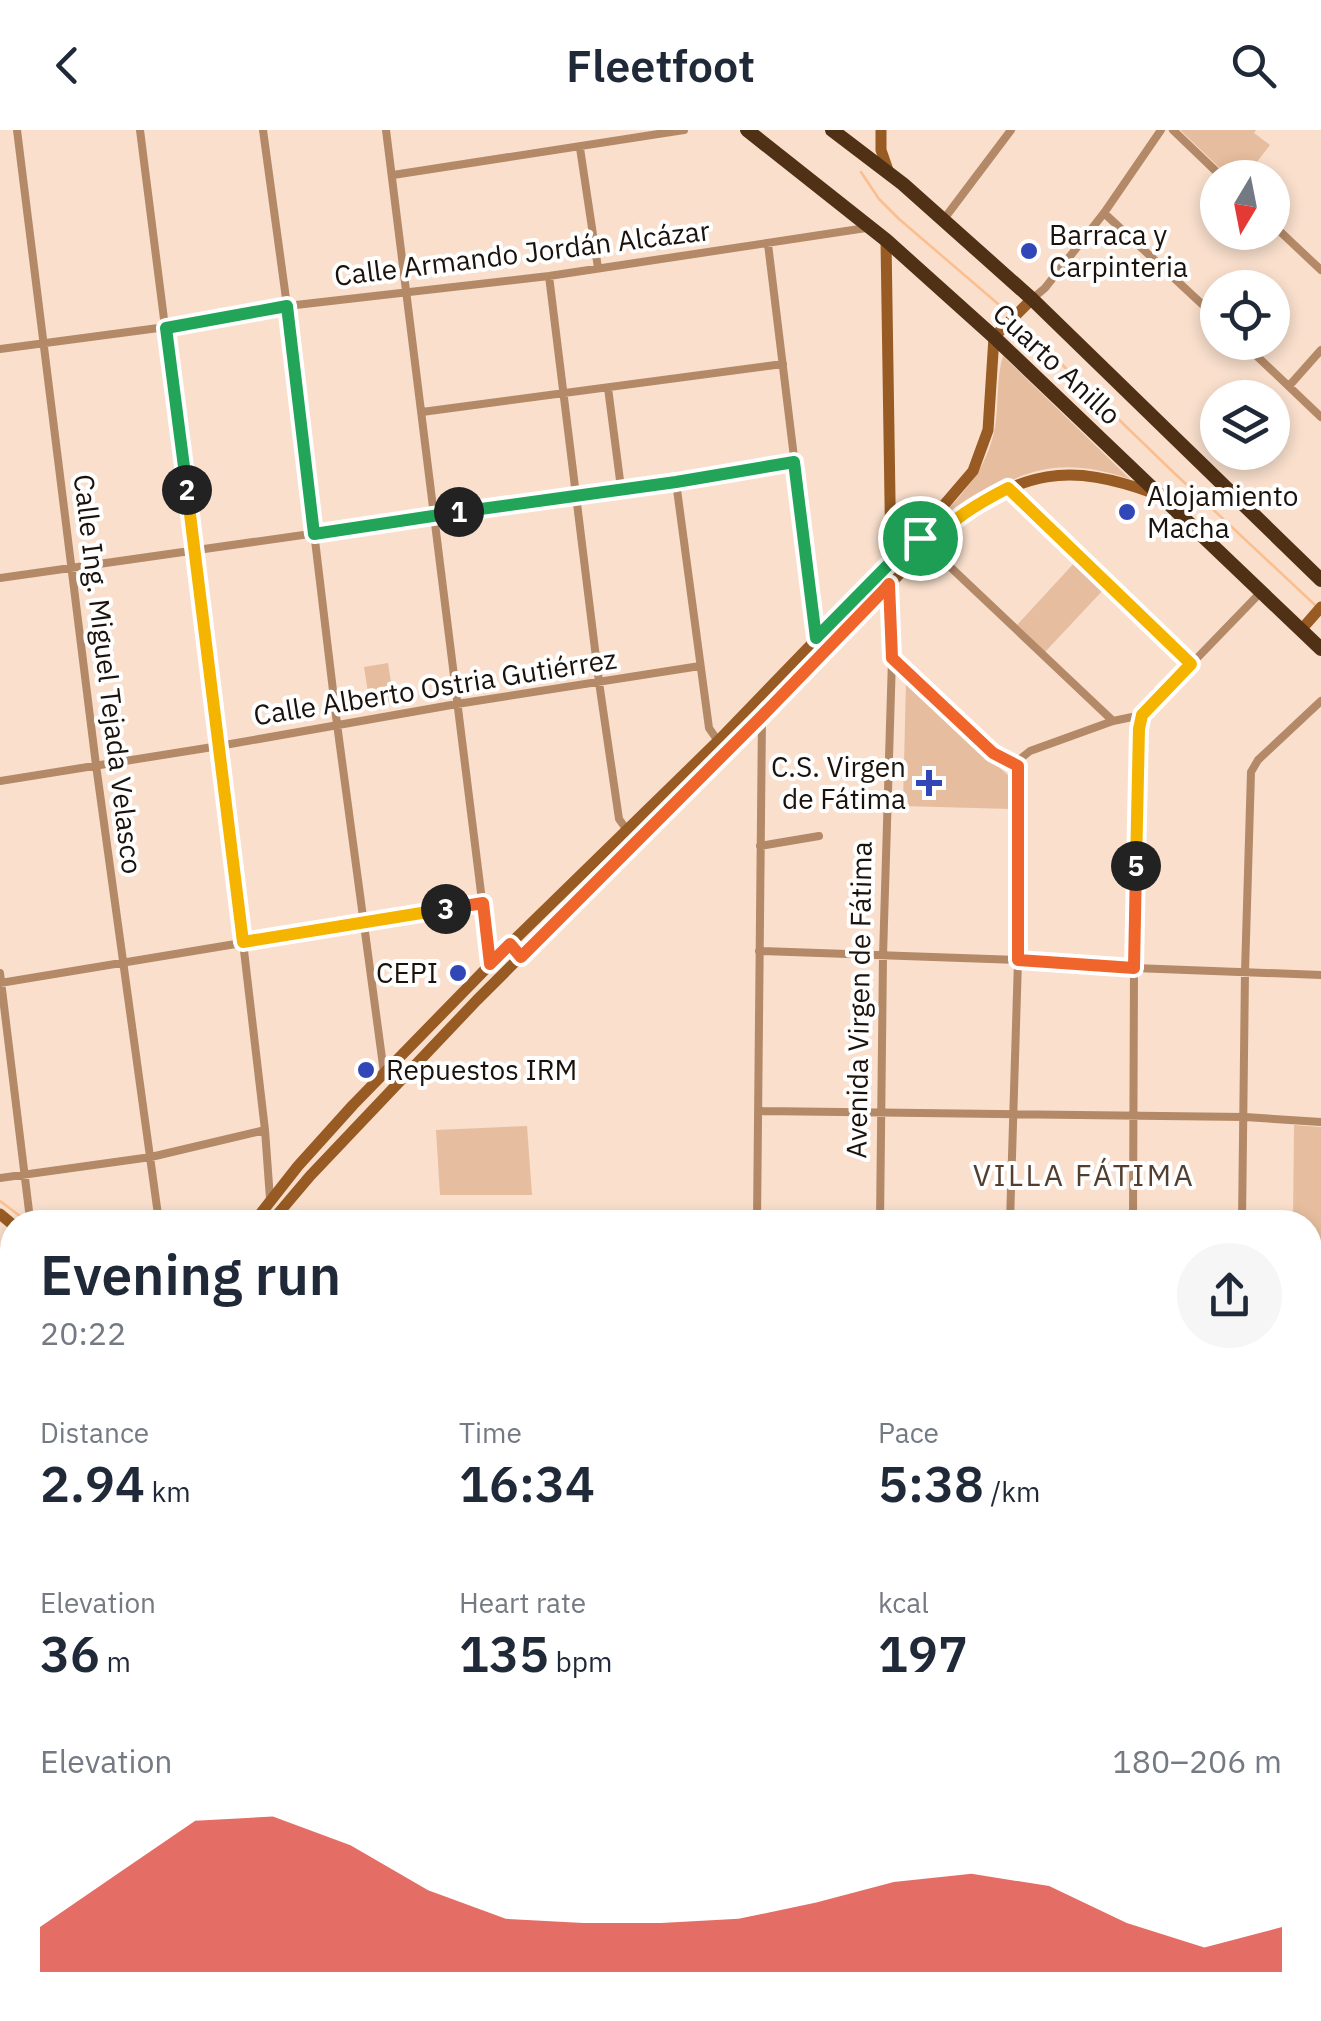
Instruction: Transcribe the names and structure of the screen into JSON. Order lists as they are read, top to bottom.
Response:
{
  "streets": {
    "highway": ["Cuarto Anillo"],
    "street": [
      "Calle Armando Jordán Alcázar",
      "Calle Ing. Miguel Tejada Velasco",
      "Calle Alberto Ostria Gutiérrez",
      "Avenida Virgen de Fátima"
    ]
  },
  "crossings": [
    ["Calle Armando Jordán Alcázar", "Cuarto Anillo"],
    ["Calle Armando Jordán Alcázar", "Calle Ing. Miguel Tejada Velasco"],
    ["Cuarto Anillo", "Avenida Virgen de Fátima"],
    ["Calle Ing. Miguel Tejada Velasco", "Calle Alberto Ostria Gutiérrez"]
  ],
  "districts": ["VILLA FÁTIMA"],
  "places": {
    "other": [
      "Barraca y Carpinteria",
      "Alojamiento Macha",
      "CEPI",
      "Repuestos IRM"
    ],
    "health": ["C.S. Virgen de Fátima"]
  },
  "north": "bottom",
  "page": {
    "header": "Fleetfoot",
    "pins": [
      "2",
      "1",
      "5",
      "3"
    ],
    "heading": ["Evening run", "20:22"],
    "stats": [
      ["Distance", "2.94 km"],
      ["Time", "16:34"],
      ["Pace", "5:38 /km"],
      ["Elevation", "36 m"],
      ["Heart rate", "135 bpm"],
      ["kcal", "197"]
    ],
    "chart": ["Elevation", "180–206 m"]
  }
}
